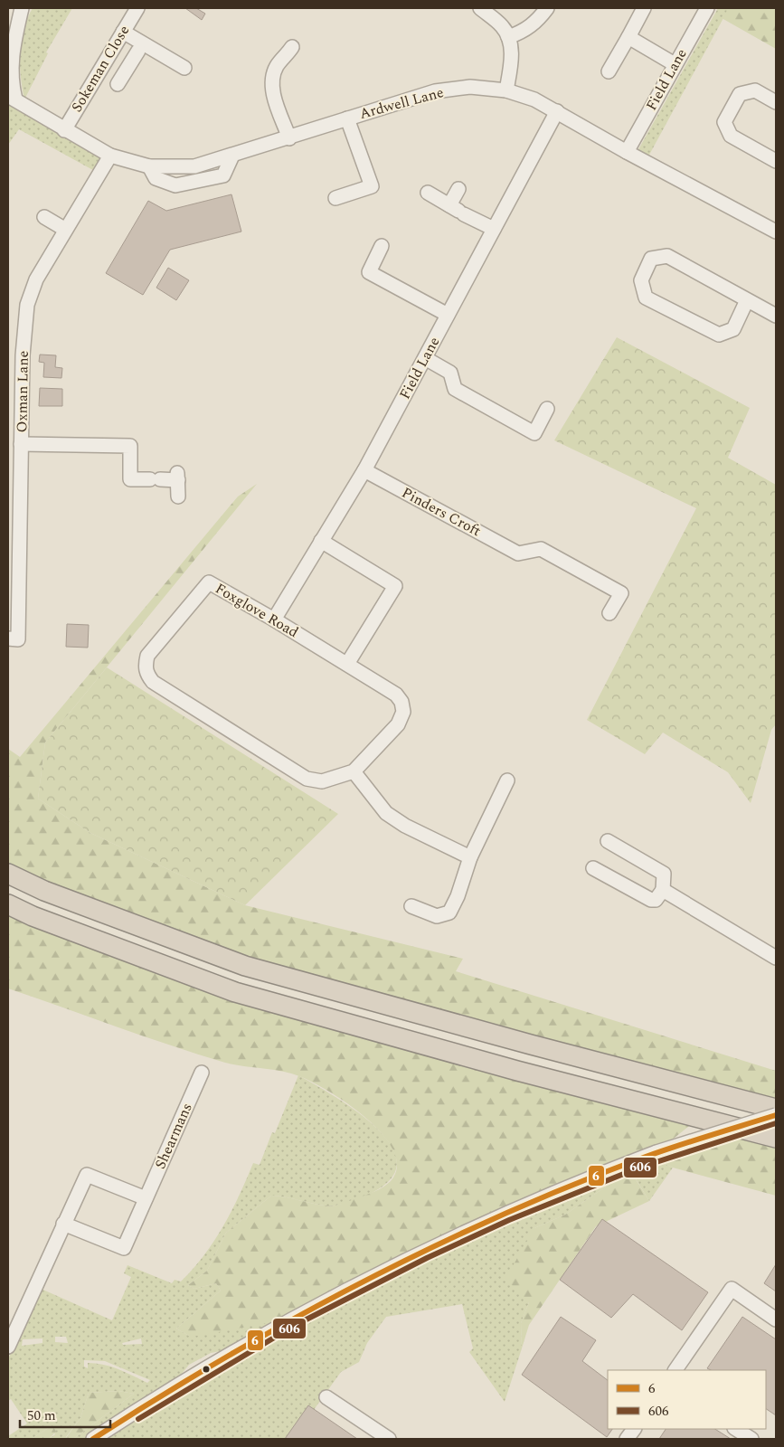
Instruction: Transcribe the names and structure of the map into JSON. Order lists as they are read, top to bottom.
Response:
{
  "streets": {
    "street": [
      "Sokeman Close",
      "Field Lane",
      "Ardwell Lane",
      "Oxman Lane",
      "Pinders Croft",
      "Foxglove Road",
      "Shearmans"
    ]
  },
  "crossings": [
    ["Sokeman Close", "Ardwell Lane"],
    ["Field Lane", "Ardwell Lane"],
    ["Field Lane", "Pinders Croft"],
    ["Field Lane", "Foxglove Road"],
    ["Ardwell Lane", "Oxman Lane"]
  ],
  "lines": ["transit line 6", "transit line 606"],
  "legend": ["6", "606"],
  "scale_bar": "50 m"
}
